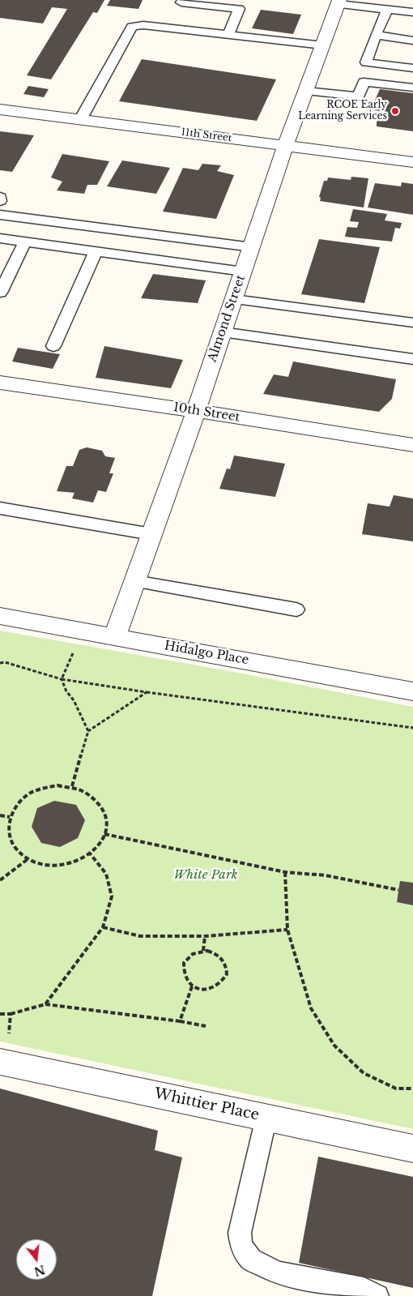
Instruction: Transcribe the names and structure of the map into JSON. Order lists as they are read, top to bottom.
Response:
{
  "streets": {
    "street": [
      "11th Street",
      "Almond Street",
      "10th Street",
      "Hidalgo Place",
      "Whittier Place"
    ]
  },
  "crossings": [
    ["11th Street", "Almond Street"],
    ["Almond Street", "10th Street"],
    ["Almond Street", "Hidalgo Place"]
  ],
  "parks": ["White Park"],
  "places": ["RCOE Early Learning Services"],
  "north": "bottom"
}
